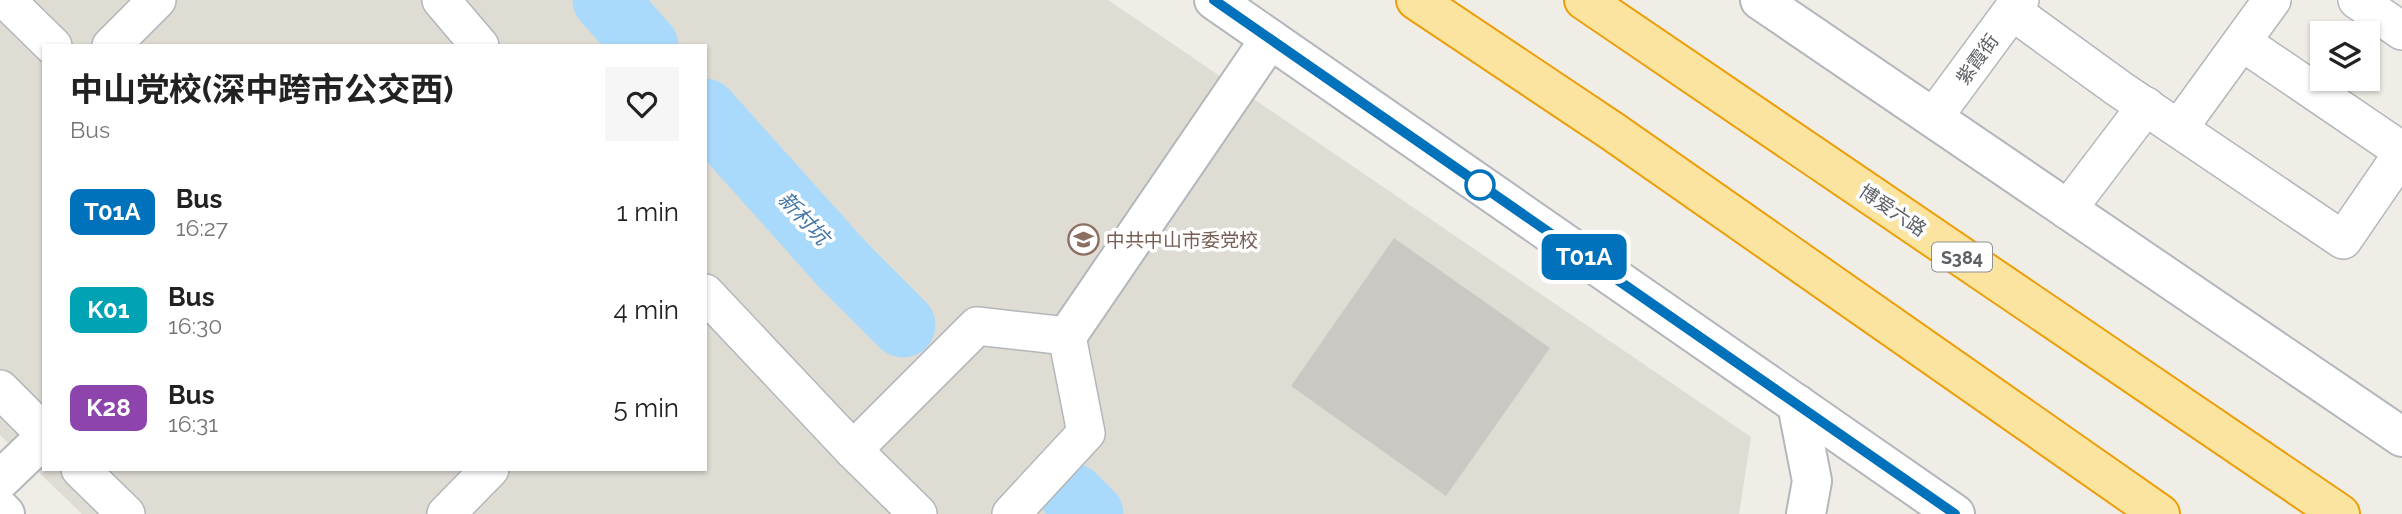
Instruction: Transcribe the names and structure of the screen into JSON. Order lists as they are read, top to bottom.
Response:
{
  "streets": {
    "highway": ["博爱六路", "S384"],
    "street": ["紫霞街"]
  },
  "water": ["新村坑"],
  "places": {
    "school or university": ["中共中山市委党校"]
  },
  "lines": ["bus line T01A"],
  "page": {
    "on_map": "T01A",
    "heading": ["中山党校(深中跨市公交西)", "Bus"],
    "list": [
      {
        "mark": "T01A",
        "name": "Bus",
        "note": "16:27",
        "value": "1 min"
      },
      {
        "mark": "K01",
        "name": "Bus",
        "note": "16:30",
        "value": "4 min"
      },
      {
        "mark": "K28",
        "name": "Bus",
        "note": "16:31",
        "value": "5 min"
      }
    ]
  }
}
